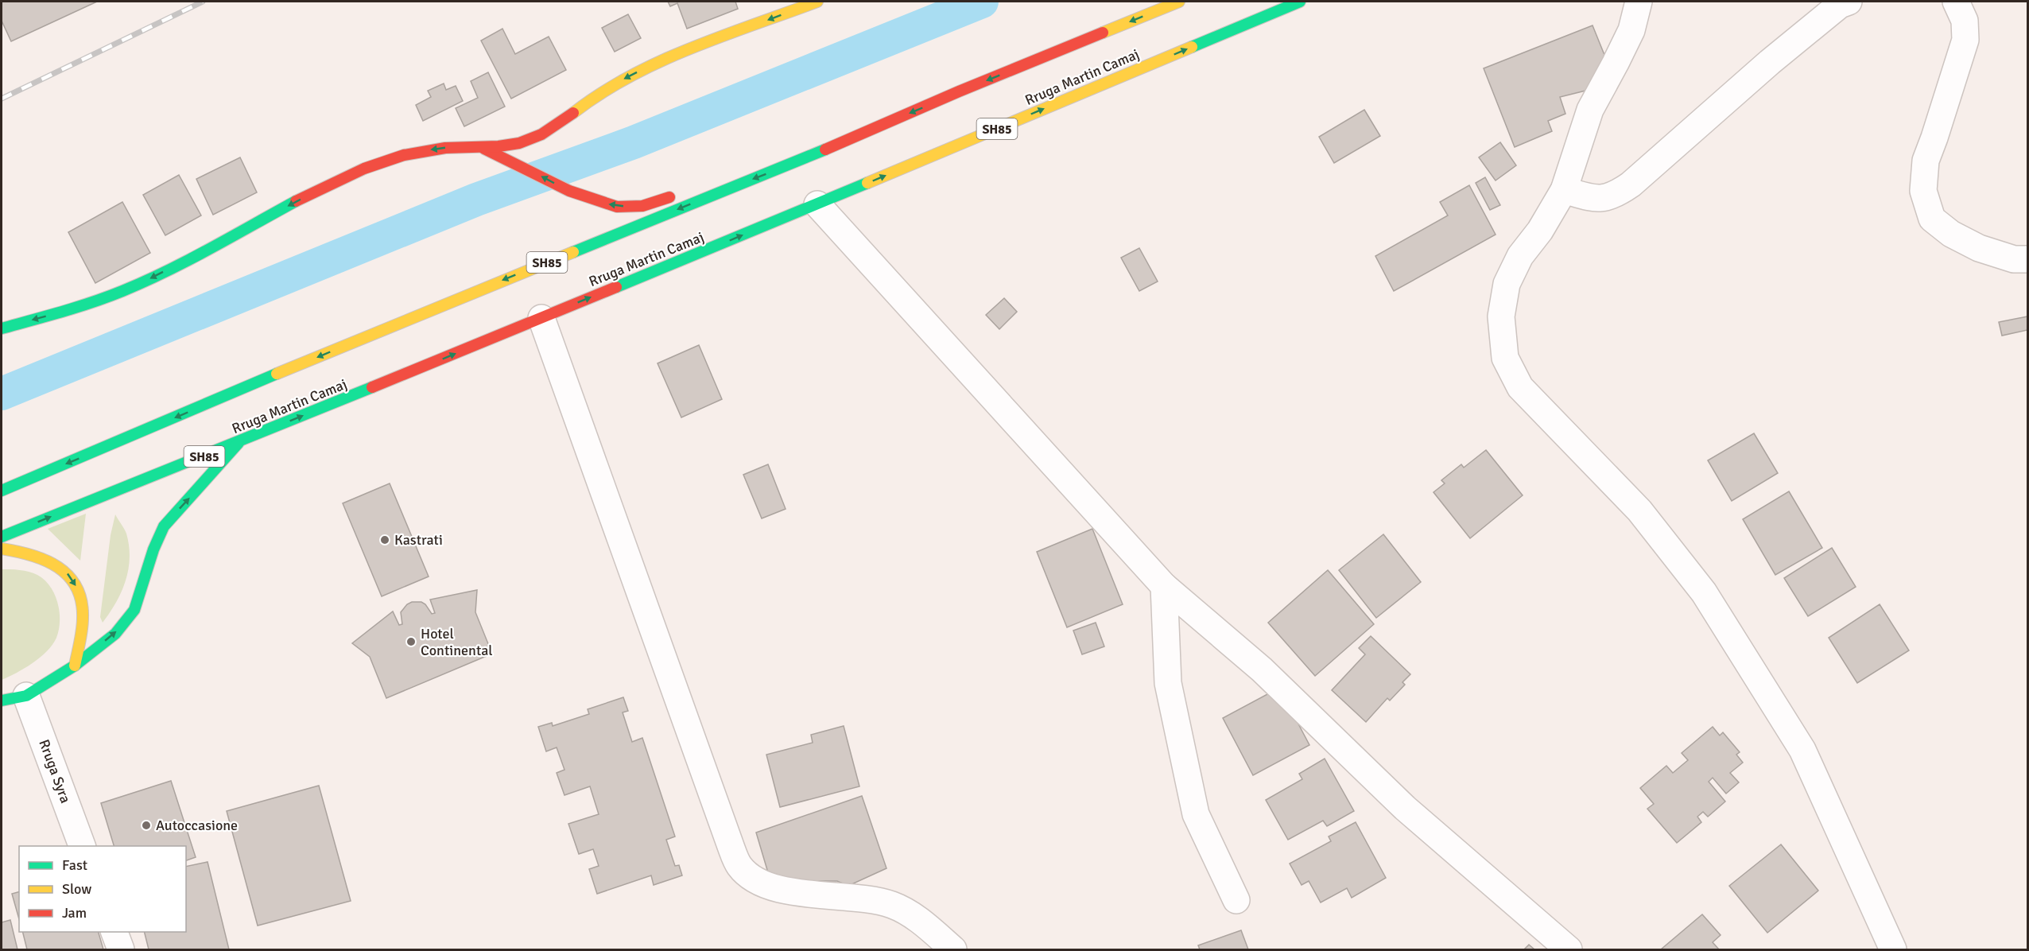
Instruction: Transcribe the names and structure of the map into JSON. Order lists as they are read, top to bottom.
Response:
{
  "streets": {
    "main road": ["Rruga Martin Camaj", "SH85"],
    "street": ["Rruga Syra"]
  },
  "places": ["Kastrati", "Hotel Continental", "Autoccasione"],
  "legend": ["Fast", "Slow", "Jam"]
}
